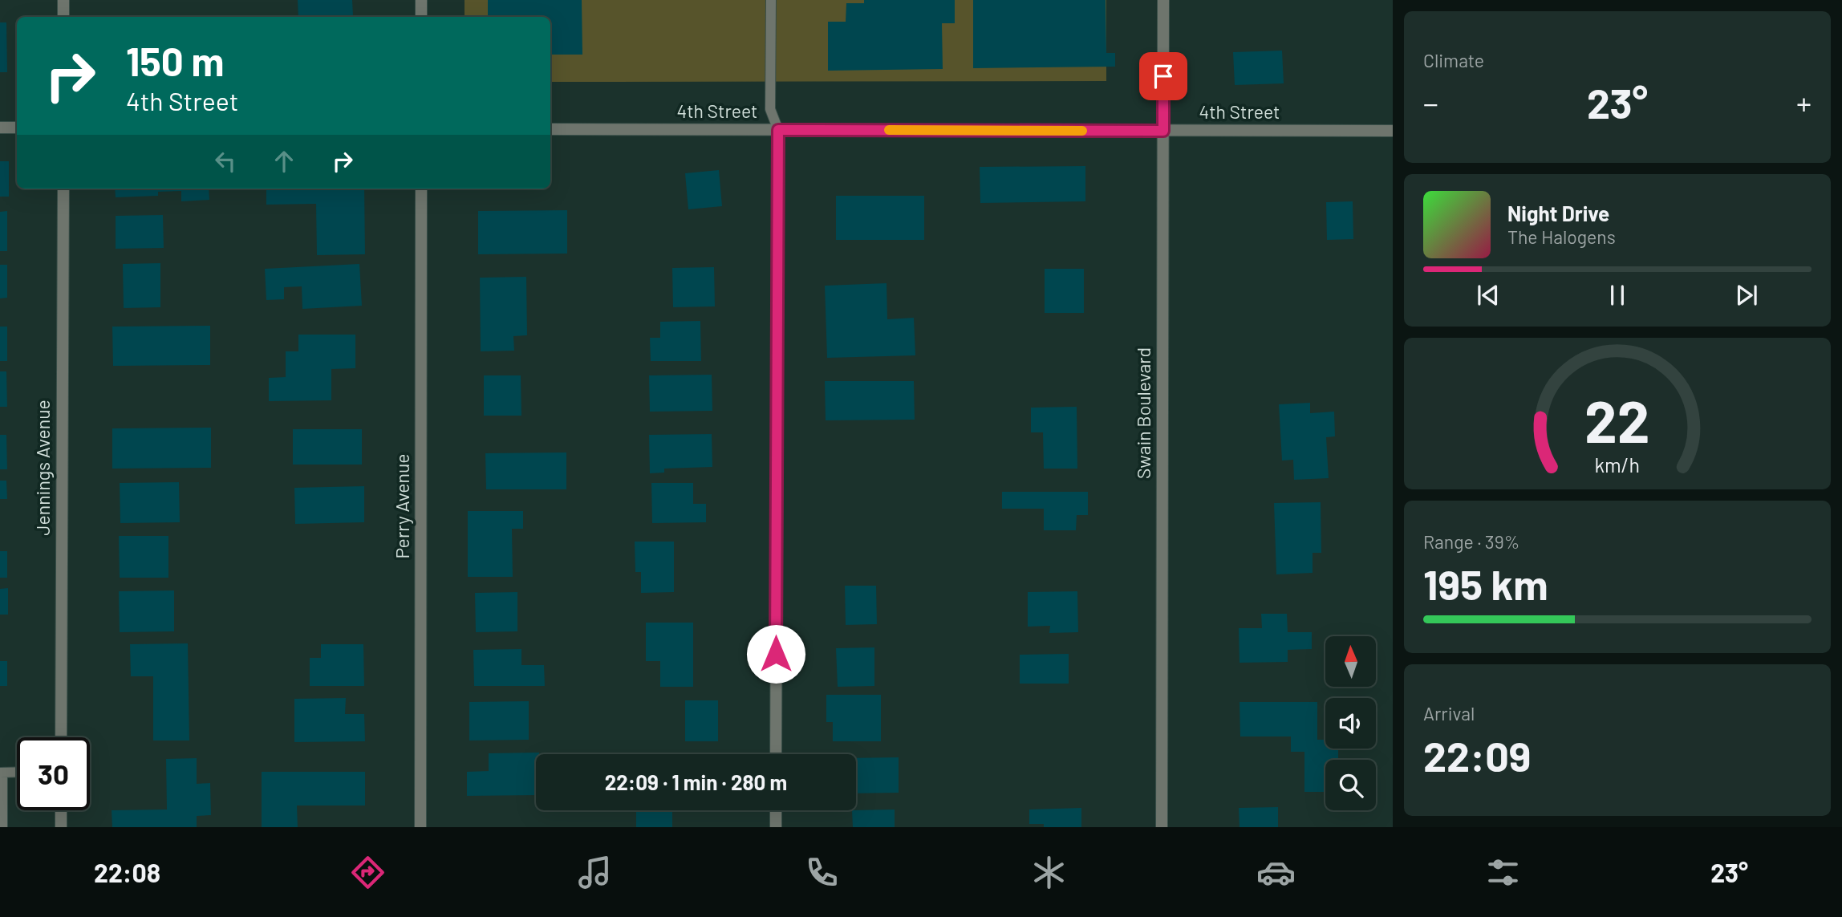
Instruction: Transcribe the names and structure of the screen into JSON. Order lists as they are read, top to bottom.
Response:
{
  "streets": {
    "street": [
      "4th Street",
      "Swain Boulevard",
      "Jennings Avenue",
      "Perry Avenue"
    ]
  },
  "crossings": [
    ["4th Street", "Swain Boulevard"]
  ],
  "north": "top",
  "page": {
    "tile": [
      "Climate",
      ["Range · 39%", "195 km"],
      ["Arrival", "22:09"]
    ],
    "turn": ["150 m", "4th Street"],
    "heat": ["−", "23°", "+"],
    "song": ["Night Drive", "The Halogens"],
    "limit": "30",
    "trip": "22:09 · 1 min · 280 m",
    "tabs": ["22:08", "23°"],
    "gauge": ["22", "km/h"]
  }
}
